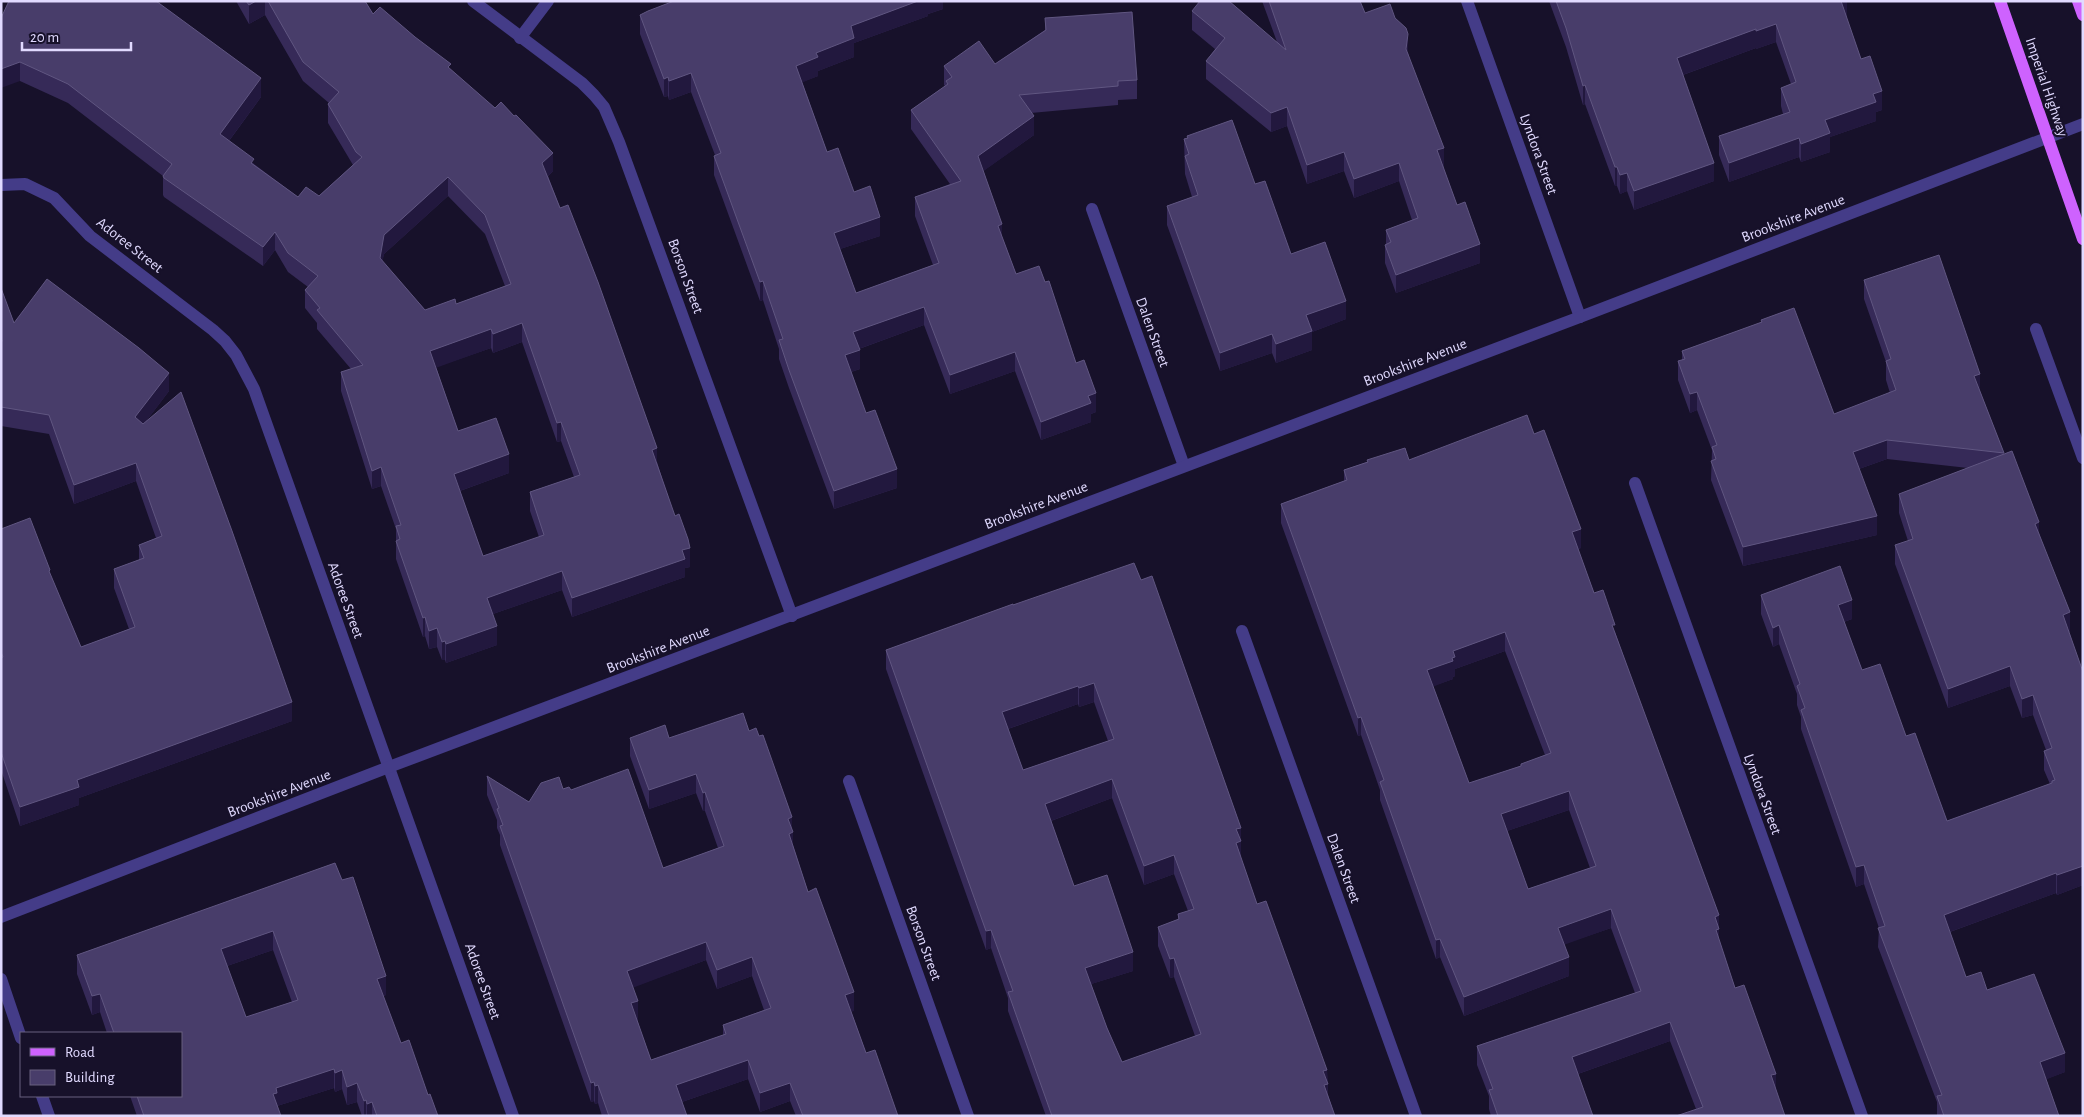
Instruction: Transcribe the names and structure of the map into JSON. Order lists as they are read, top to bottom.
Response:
{
  "streets": {
    "main road": ["Imperial Highway"],
    "street": [
      "Lyndora Street",
      "Brookshire Avenue",
      "Adoree Street",
      "Borson Street",
      "Dalen Street"
    ]
  },
  "crossings": [
    ["Imperial Highway", "Brookshire Avenue"],
    ["Lyndora Street", "Brookshire Avenue"],
    ["Brookshire Avenue", "Adoree Street"],
    ["Brookshire Avenue", "Borson Street"],
    ["Brookshire Avenue", "Dalen Street"]
  ],
  "legend": ["Road", "Building"],
  "scale_bar": "20 m"
}
